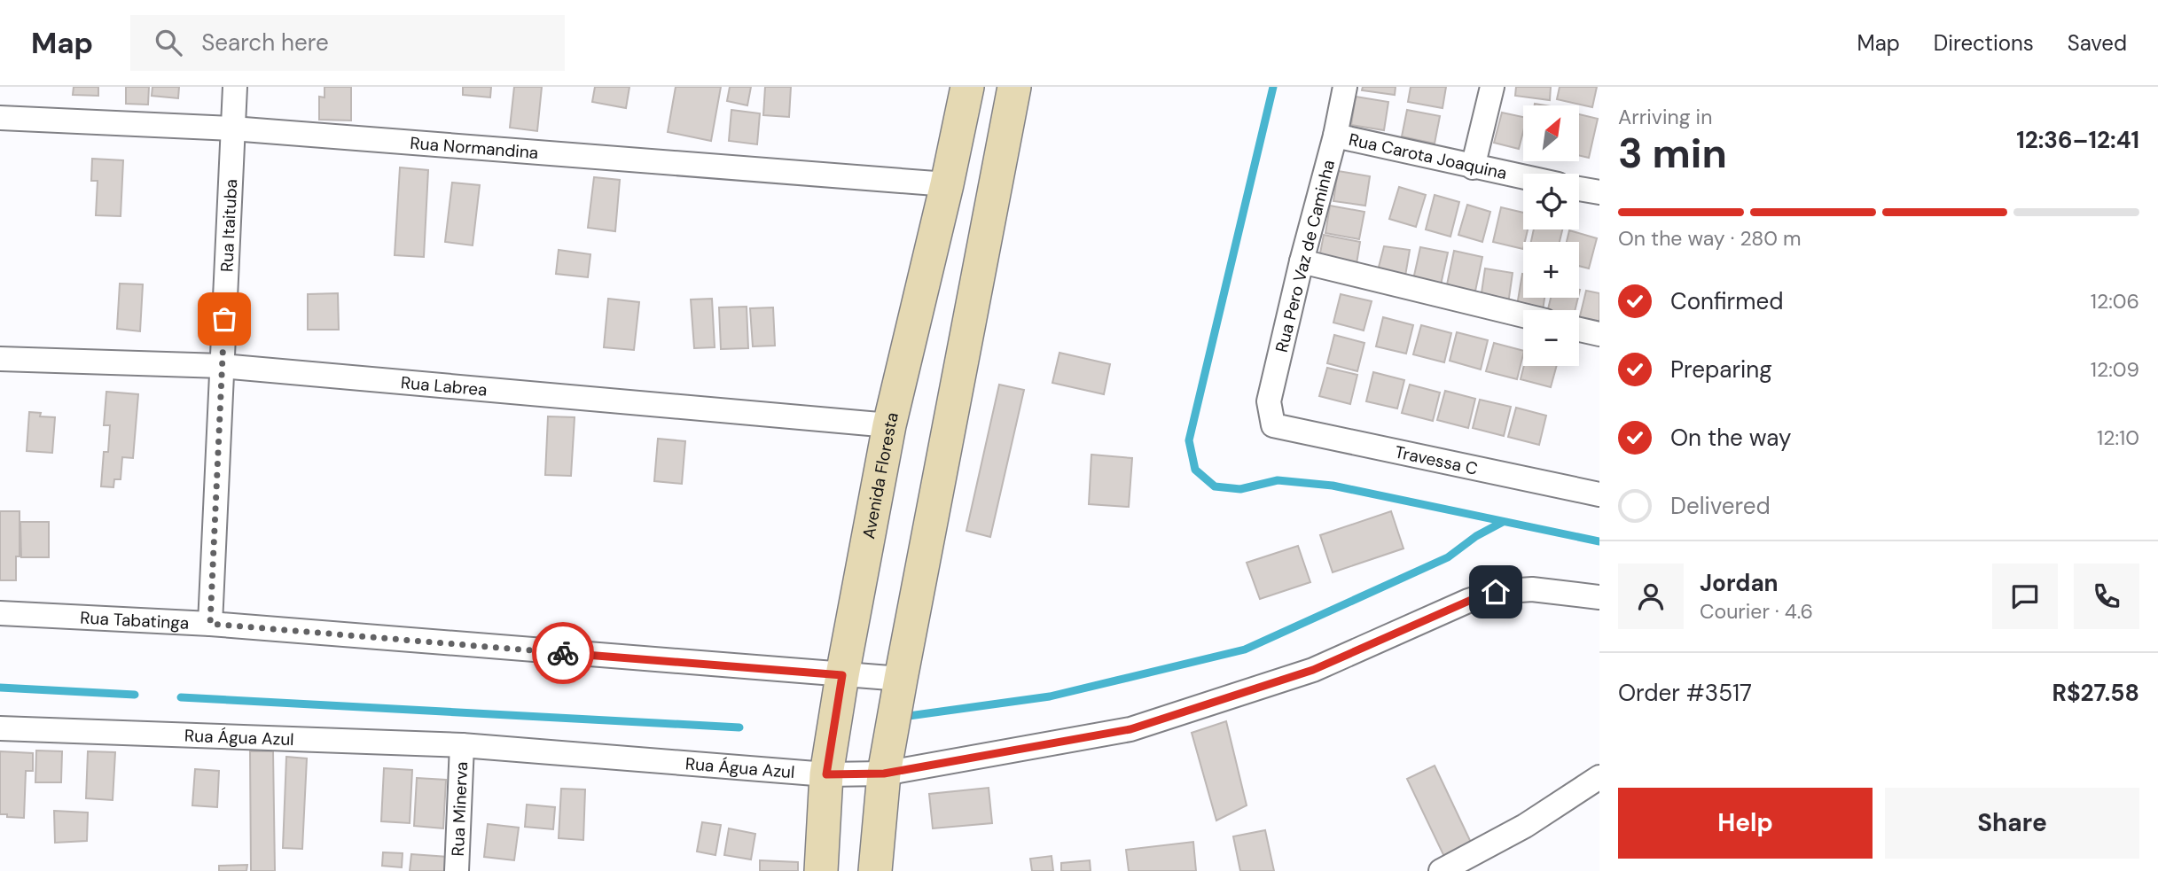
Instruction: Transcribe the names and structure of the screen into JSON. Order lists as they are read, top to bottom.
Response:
{
  "streets": {
    "street": [
      "Rua Normandina",
      "Rua Carota Joaquina",
      "Rua Itaituba",
      "Rua Pero Vaz de Caminha",
      "Rua Labrea",
      "Travessa C",
      "Avenida Floresta",
      "Rua Tabatinga",
      "Rua Água Azul",
      "Rua Minerva"
    ]
  },
  "crossings": [
    ["Rua Normandina", "Rua Itaituba"],
    ["Rua Normandina", "Avenida Floresta"],
    ["Rua Carota Joaquina", "Rua Pero Vaz de Caminha"],
    ["Rua Itaituba", "Rua Labrea"],
    ["Rua Itaituba", "Rua Tabatinga"],
    ["Rua Pero Vaz de Caminha", "Travessa C"],
    ["Rua Labrea", "Avenida Floresta"],
    ["Avenida Floresta", "Rua Tabatinga"],
    ["Avenida Floresta", "Rua Água Azul"],
    ["Rua Água Azul", "Rua Minerva"]
  ],
  "north": "top right",
  "page": {
    "header": "Map",
    "search": "Search here",
    "nav": ["Map", "Directions", "Saved"],
    "heading": ["3 min", "Arriving in", "12:36–12:41"],
    "panel": [
      "Jordan",
      "Courier · 4.6",
      "Order #3517",
      "R$27.58"
    ],
    "map_buttons": ["+", "−"],
    "bar": "On the way · 280 m",
    "list": [
      ["Confirmed", "12:06"],
      ["Preparing", "12:09"],
      ["On the way", "12:10"],
      "Delivered"
    ],
    "buttons": ["Help", "Share"]
  }
}
